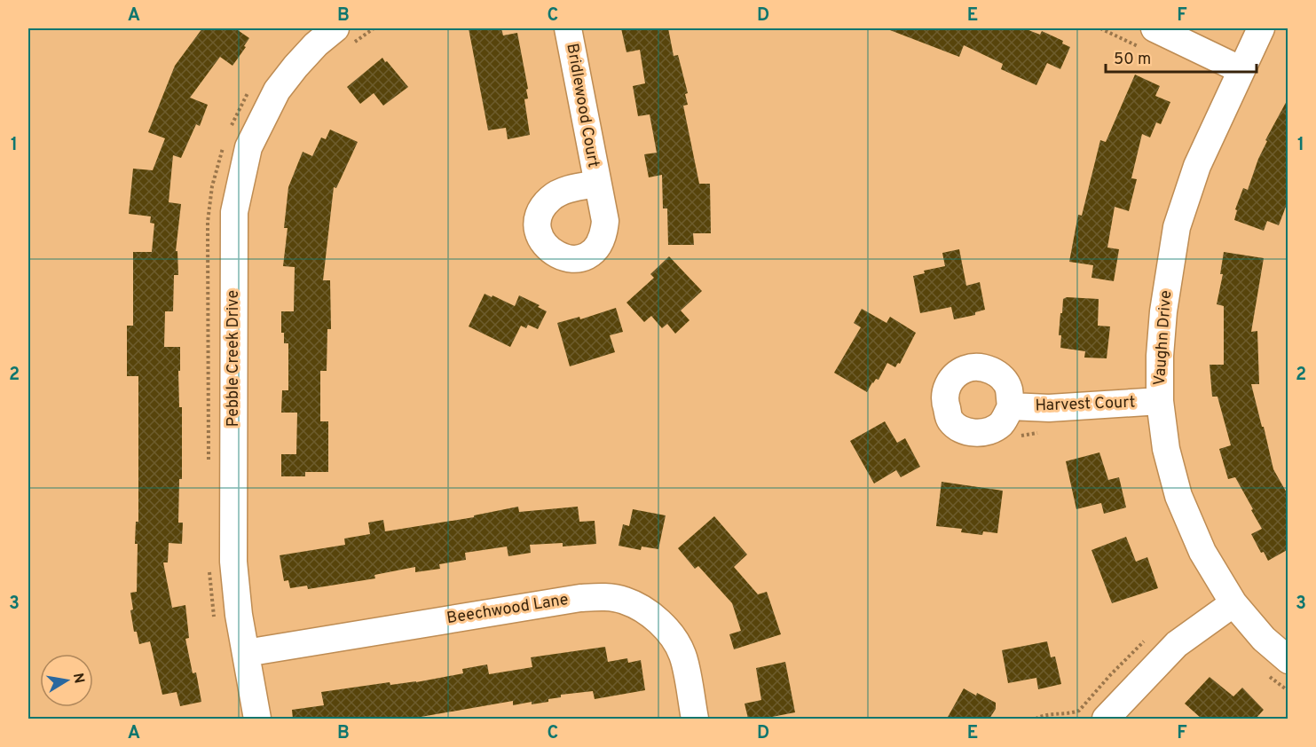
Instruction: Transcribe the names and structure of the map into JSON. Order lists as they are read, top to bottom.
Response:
{
  "streets": {
    "street": [
      "Bridlewood Court",
      "Vaughn Drive",
      "Pebble Creek Drive",
      "Harvest Court",
      "Beechwood Lane"
    ]
  },
  "crossings": [
    ["Vaughn Drive", "Harvest Court"],
    ["Pebble Creek Drive", "Beechwood Lane"]
  ],
  "scale_bar": "50 m",
  "north": "right",
  "grid": {
    "columns": [
      "A",
      "B",
      "C",
      "D",
      "E",
      "F"
    ],
    "rows": ["1", "2", "3"]
  }
}
